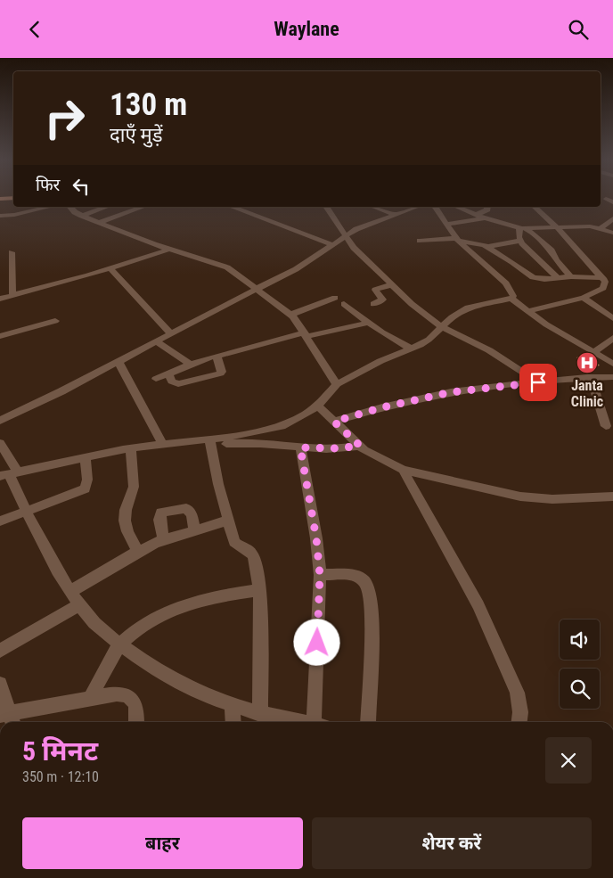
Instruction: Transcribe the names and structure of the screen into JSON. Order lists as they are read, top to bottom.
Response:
{
  "places": {
    "hospital": ["Janta Clinic"]
  },
  "page": {
    "header": "Waylane",
    "turn": ["130 m", "दाएँ मुड़ें"],
    "then": "फिर",
    "heading": ["5 मिनट", "350 m · 12:10"],
    "buttons": ["बाहर", "शेयर करें"]
  }
}
